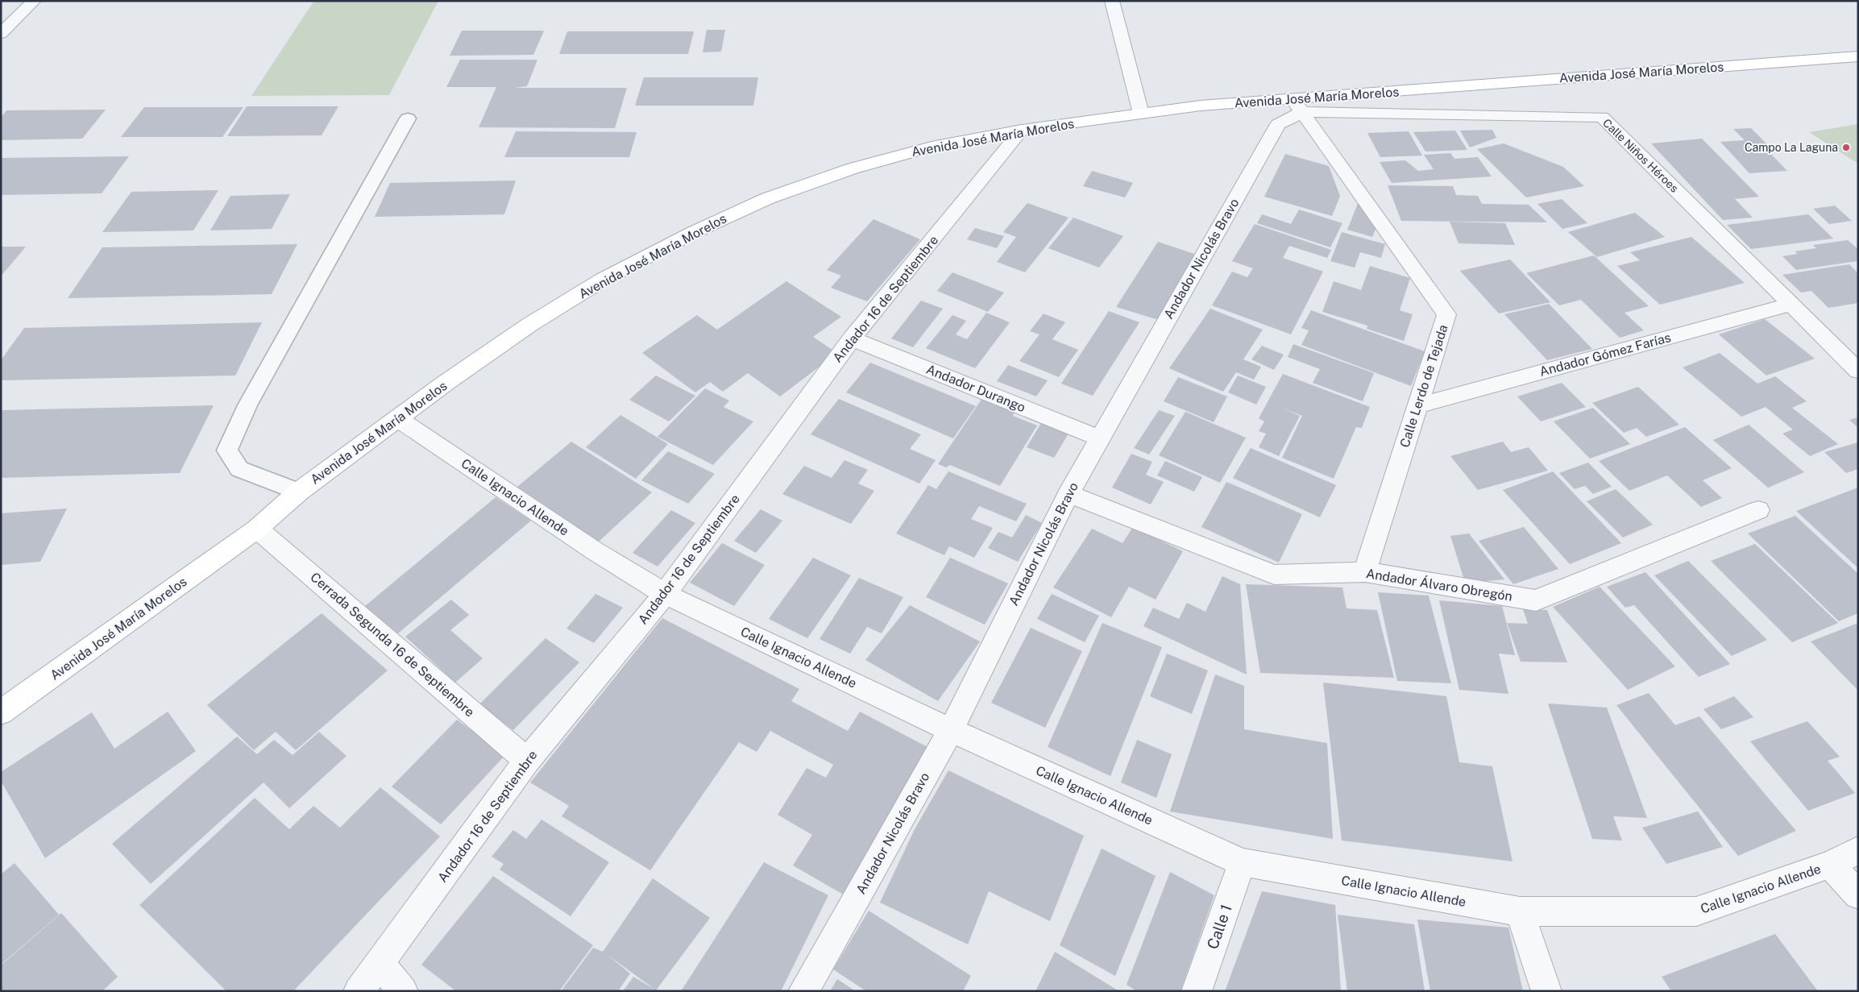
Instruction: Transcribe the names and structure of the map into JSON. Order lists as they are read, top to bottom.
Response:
{
  "streets": {
    "main road": ["Avenida José María Morelos"],
    "street": [
      "Calle Niños Héroes",
      "Andador Nicolás Bravo",
      "Andador 16 de Septiembre",
      "Andador Gómez Farías",
      "Calle Lerdo de Tejada",
      "Andador Durango",
      "Calle Ignacio Allende",
      "Andador Álvaro Obregón",
      "Cerrada Segunda 16 de Septiembre",
      "Calle 1"
    ]
  },
  "crossings": [
    ["Avenida José María Morelos", "Calle Niños Héroes"],
    ["Avenida José María Morelos", "Andador Nicolás Bravo"],
    ["Avenida José María Morelos", "Andador 16 de Septiembre"],
    ["Avenida José María Morelos", "Calle Lerdo de Tejada"],
    ["Avenida José María Morelos", "Calle Ignacio Allende"],
    ["Avenida José María Morelos", "Cerrada Segunda 16 de Septiembre"],
    ["Calle Niños Héroes", "Andador Nicolás Bravo"],
    ["Calle Niños Héroes", "Andador Gómez Farías"],
    ["Calle Niños Héroes", "Calle Lerdo de Tejada"],
    ["Andador Nicolás Bravo", "Calle Lerdo de Tejada"],
    ["Andador Nicolás Bravo", "Andador Durango"],
    ["Andador Nicolás Bravo", "Calle Ignacio Allende"],
    ["Andador Nicolás Bravo", "Andador Álvaro Obregón"],
    ["Andador 16 de Septiembre", "Andador Durango"],
    ["Andador 16 de Septiembre", "Calle Ignacio Allende"],
    ["Andador 16 de Septiembre", "Cerrada Segunda 16 de Septiembre"],
    ["Andador Gómez Farías", "Calle Lerdo de Tejada"],
    ["Calle Lerdo de Tejada", "Andador Álvaro Obregón"],
    ["Calle Ignacio Allende", "Calle 1"]
  ],
  "places": ["Campo La Laguna"]
}
